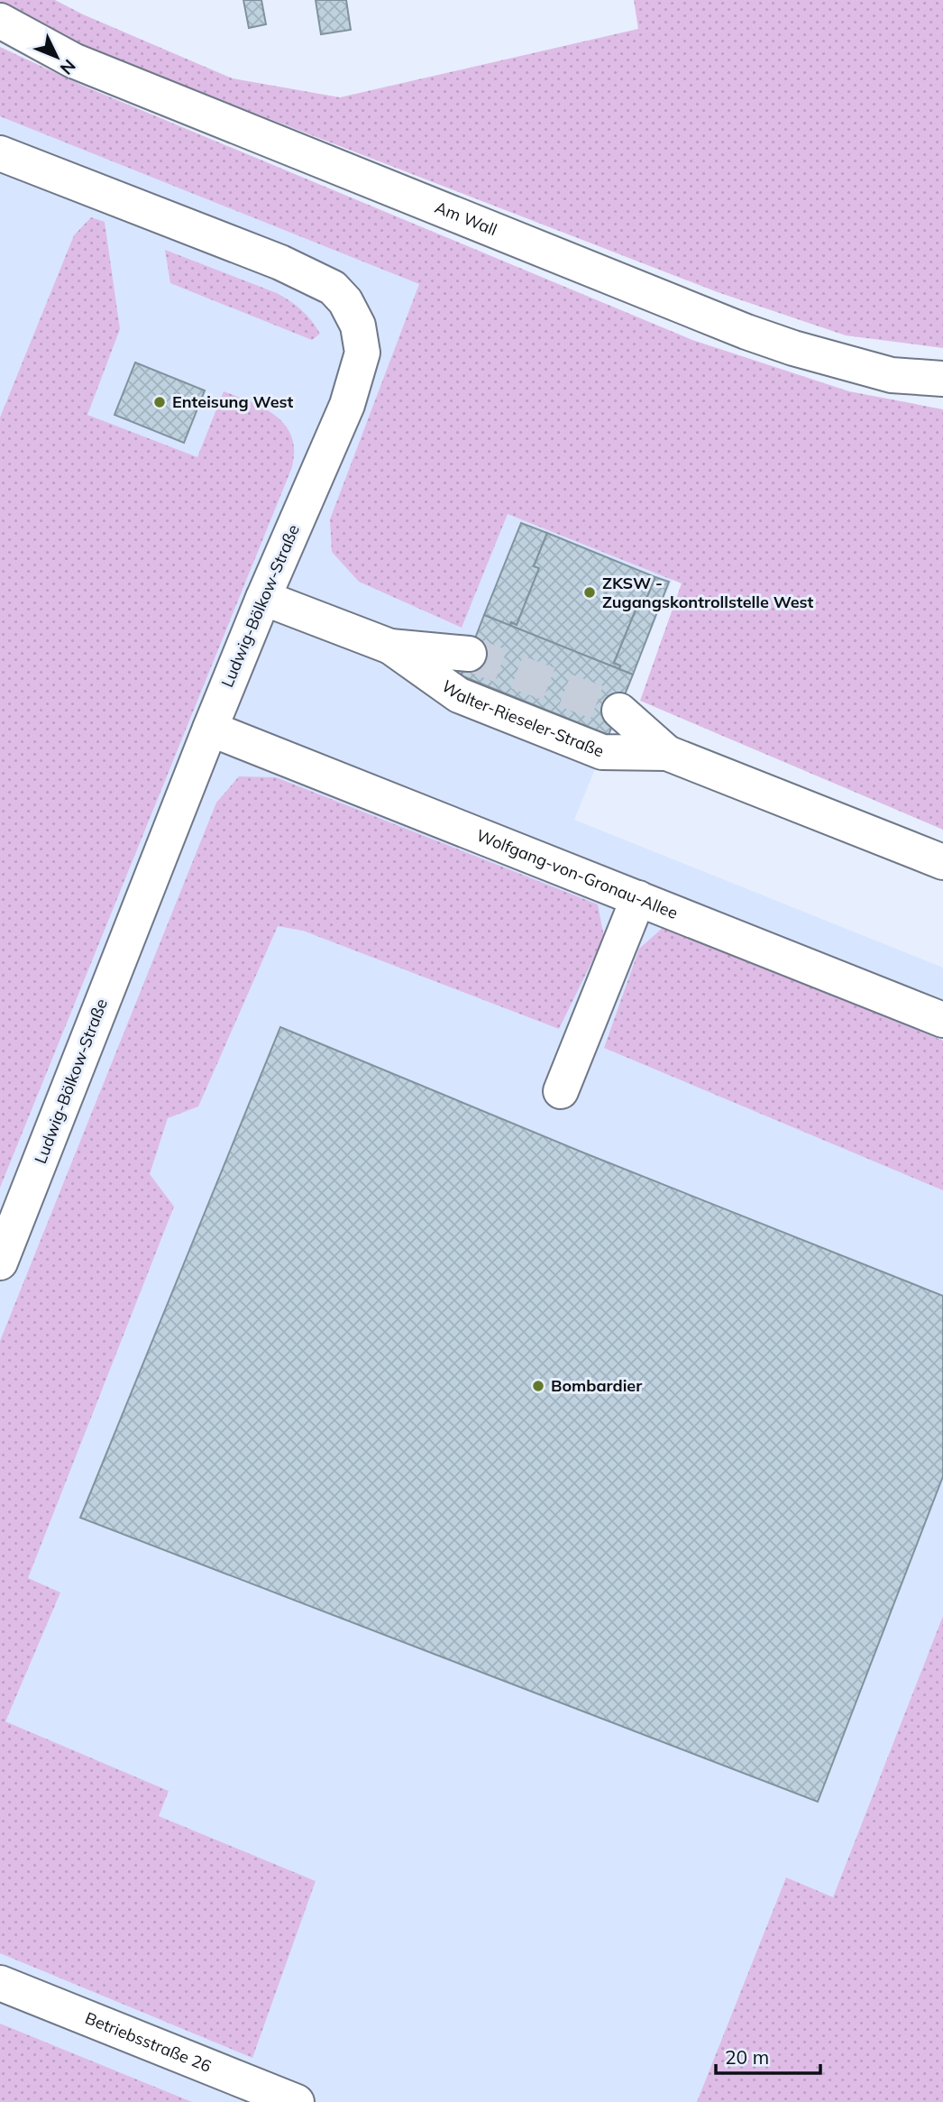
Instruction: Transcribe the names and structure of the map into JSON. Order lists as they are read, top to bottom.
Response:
{
  "streets": {
    "street": [
      "Am Wall",
      "Ludwig-Bölkow-Straße",
      "Walter-Rieseler-Straße",
      "Wolfgang-von-Gronau-Allee",
      "Betriebsstraße 26"
    ]
  },
  "crossings": [
    ["Ludwig-Bölkow-Straße", "Walter-Rieseler-Straße"],
    ["Ludwig-Bölkow-Straße", "Wolfgang-von-Gronau-Allee"]
  ],
  "places": ["Enteisung West", "ZKSW - Zugangskontrollstelle West", "Bombardier"],
  "scale_bar": "20 m",
  "north": "bottom right"
}
